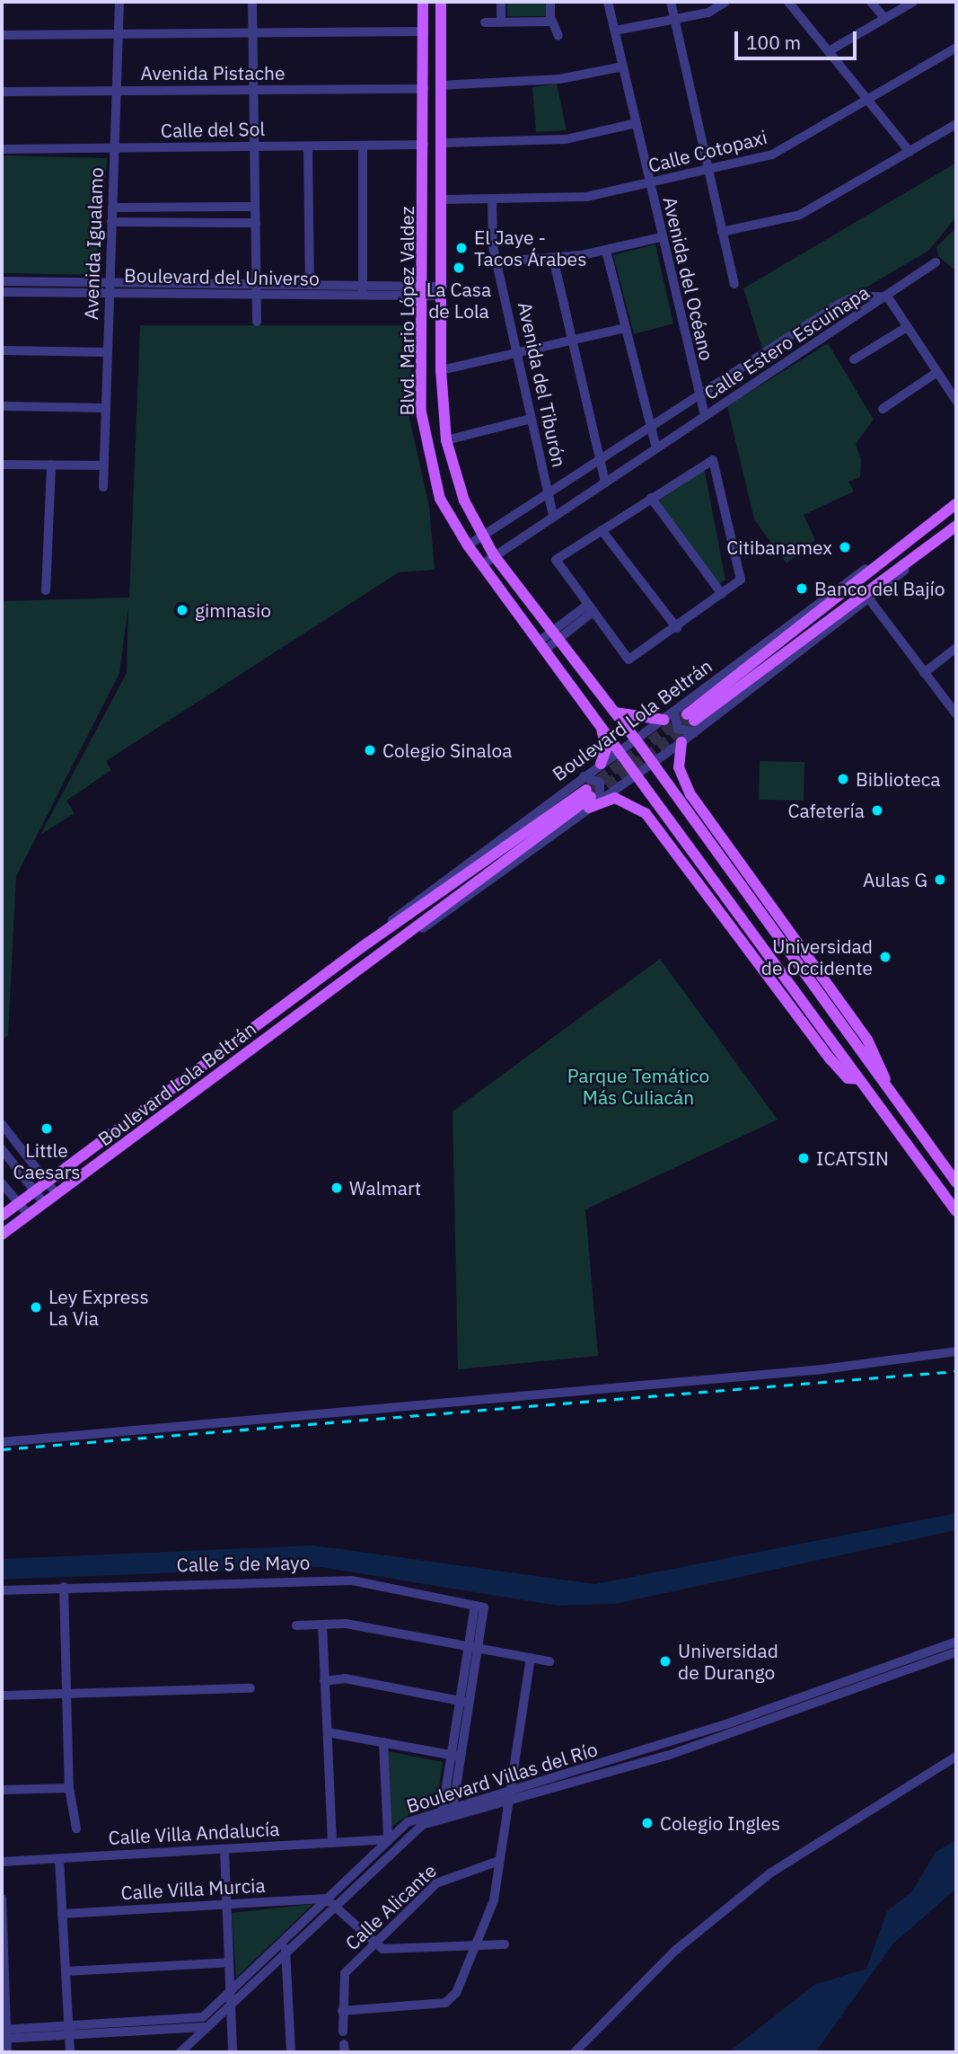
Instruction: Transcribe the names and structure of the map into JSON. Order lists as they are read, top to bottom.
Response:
{
  "streets": {
    "main road": ["Blvd. Mario López Valdez", "Boulevard Lola Beltrán"],
    "street": [
      "Avenida Pistache",
      "Calle del Sol",
      "Calle Cotopaxi",
      "Avenida Igualamo",
      "Boulevard del Universo",
      "Avenida del Océano",
      "Calle Estero Escuinapa",
      "Avenida del Tiburón",
      "Calle 5 de Mayo",
      "Boulevard Villas del Río",
      "Calle Villa Andalucía",
      "Calle Villa Murcia",
      "Calle Alicante"
    ]
  },
  "crossings": [
    ["Avenida Pistache", "Avenida Igualamo"],
    ["Avenida Pistache", "Blvd. Mario López Valdez"],
    ["Calle del Sol", "Avenida Igualamo"],
    ["Calle del Sol", "Blvd. Mario López Valdez"],
    ["Calle Cotopaxi", "Avenida del Océano"],
    ["Calle Cotopaxi", "Blvd. Mario López Valdez"],
    ["Calle Cotopaxi", "Avenida del Tiburón"],
    ["Avenida Igualamo", "Boulevard del Universo"],
    ["Boulevard del Universo", "Blvd. Mario López Valdez"],
    ["Avenida del Océano", "Calle Estero Escuinapa"],
    ["Blvd. Mario López Valdez", "Calle Estero Escuinapa"],
    ["Blvd. Mario López Valdez", "Boulevard Lola Beltrán"],
    ["Calle Estero Escuinapa", "Avenida del Tiburón"],
    ["Boulevard Villas del Río", "Calle Villa Andalucía"],
    ["Boulevard Villas del Río", "Calle Villa Murcia"]
  ],
  "parks": ["Parque Temático Más Culiacán"],
  "places": [
    "El Jaye - Tacos Árabes",
    "La Casa de Lola",
    "Citibanamex",
    "Banco del Bajío",
    "gimnasio",
    "Colegio Sinaloa",
    "Biblioteca",
    "Cafetería",
    "Aulas G",
    "Universidad de Occidente",
    "Little Caesars",
    "ICATSIN",
    "Walmart",
    "Ley Express La Via",
    "Universidad de Durango",
    "Colegio Ingles"
  ],
  "scale_bar": "100 m"
}
